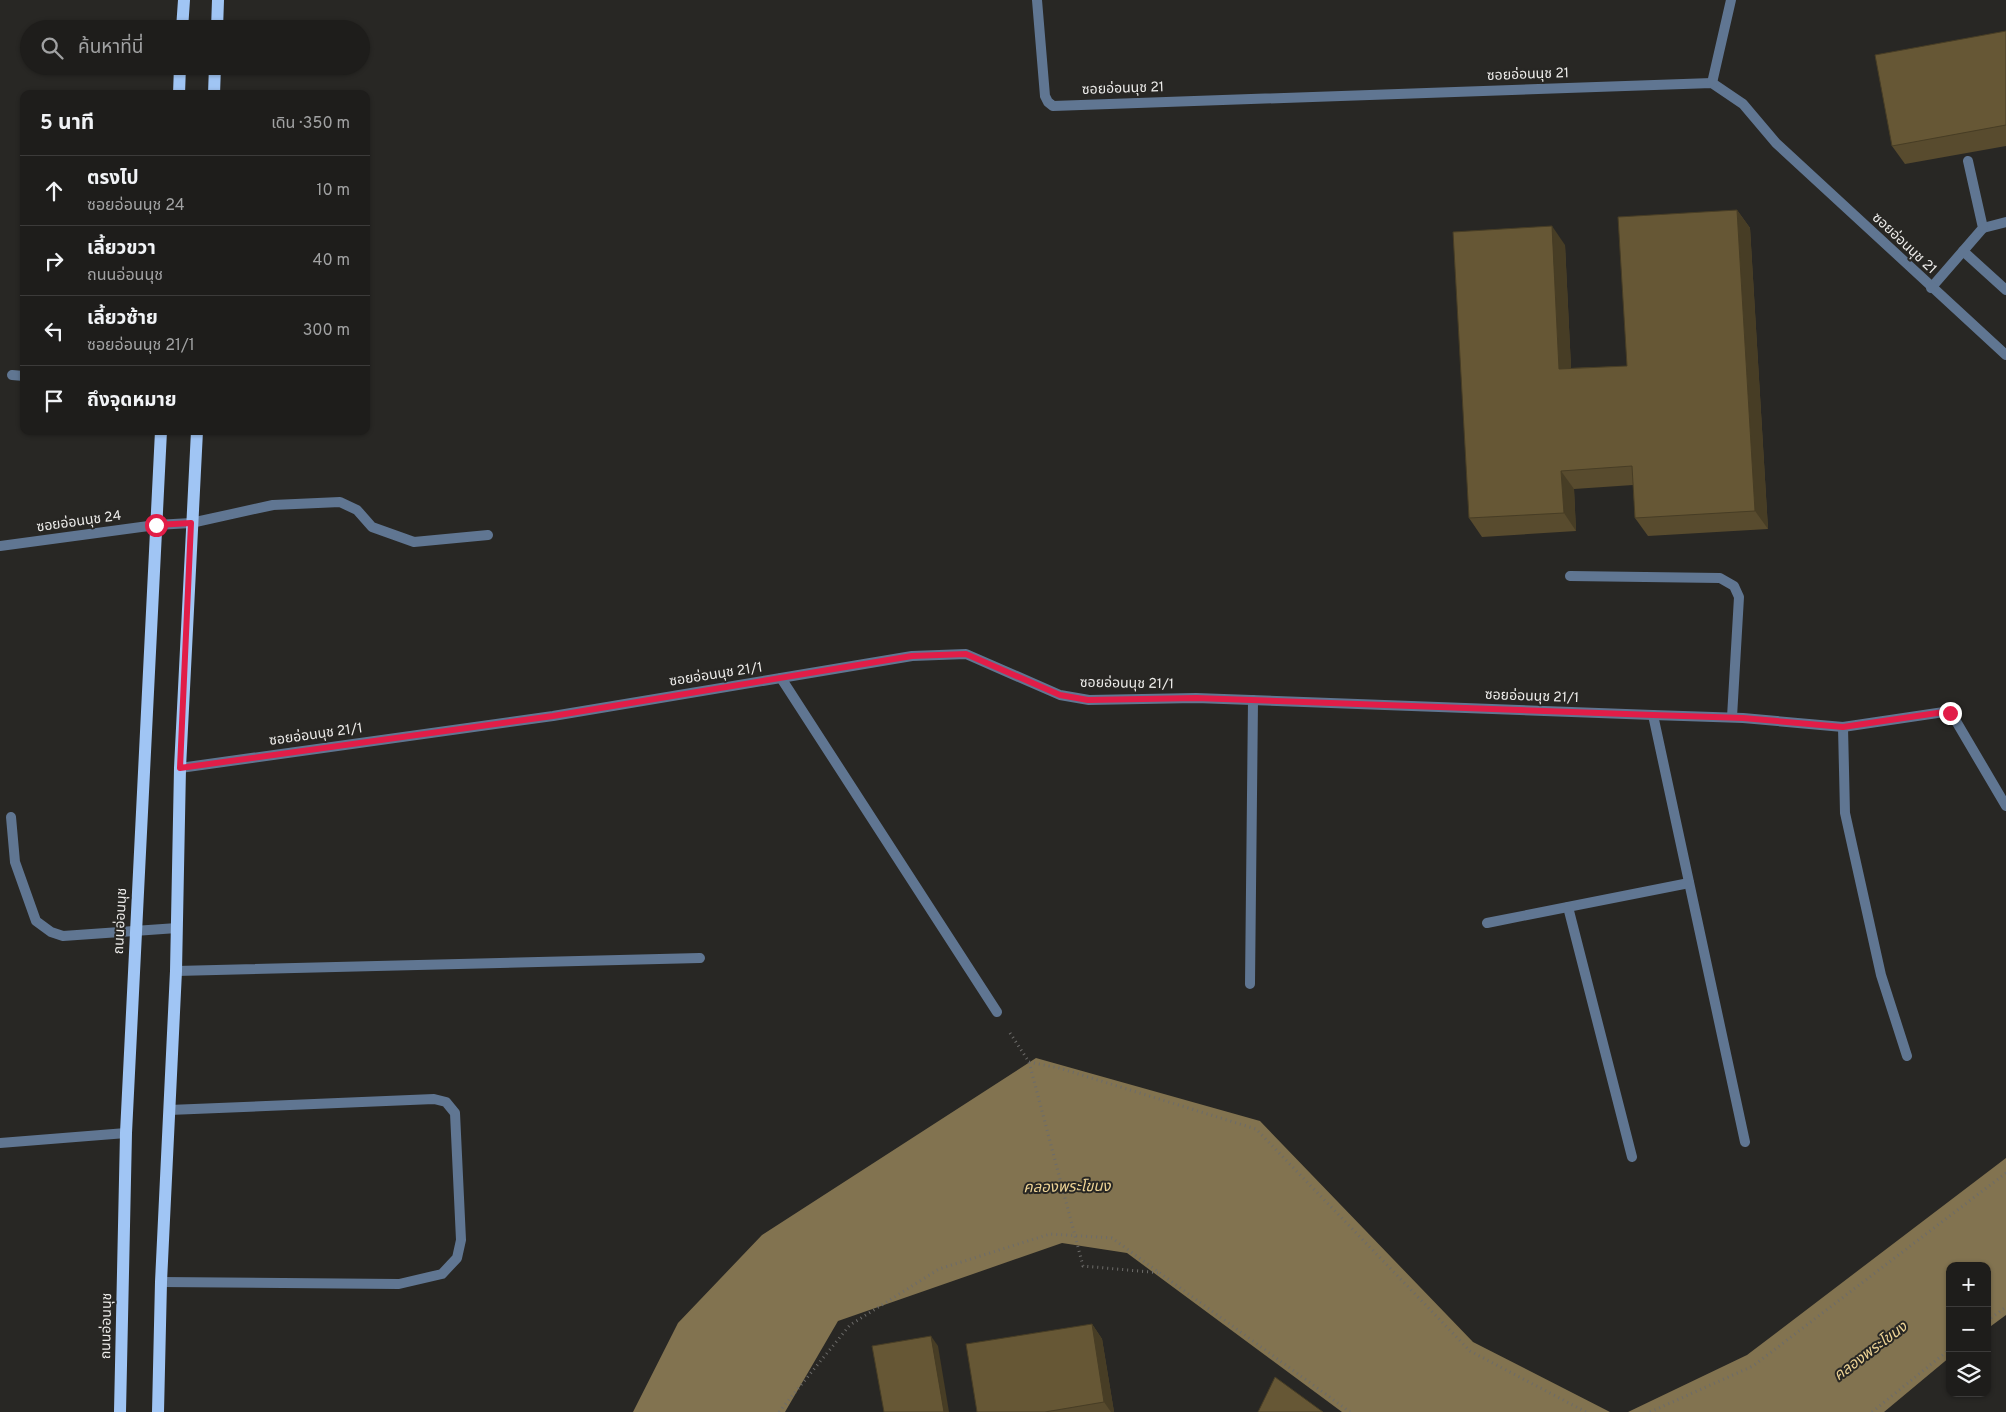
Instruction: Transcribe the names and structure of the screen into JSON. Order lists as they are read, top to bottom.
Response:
{
  "streets": {
    "main road": ["ถนนอ่อนนุช"],
    "street": ["ซอยอ่อนนุช 21", "ซอยอ่อนนุช 24", "ซอยอ่อนนุช 21/1"]
  },
  "crossings": [
    ["ซอยอ่อนนุช 24", "ถนนอ่อนนุช"]
  ],
  "water": ["คลองพระโขนง"],
  "page": {
    "search": "ค้นหาที่นี่",
    "heading": ["5 นาที", "เดิน · 350 m"],
    "list": [
      ["ตรงไป", "ซอยอ่อนนุช 24", "10 m"],
      ["เลี้ยวขวา", "ถนนอ่อนนุช", "40 m"],
      ["เลี้ยวซ้าย", "ซอยอ่อนนุช 21/1", "300 m"],
      "ถึงจุดหมาย"
    ],
    "map_buttons": ["+", "−"]
  }
}
